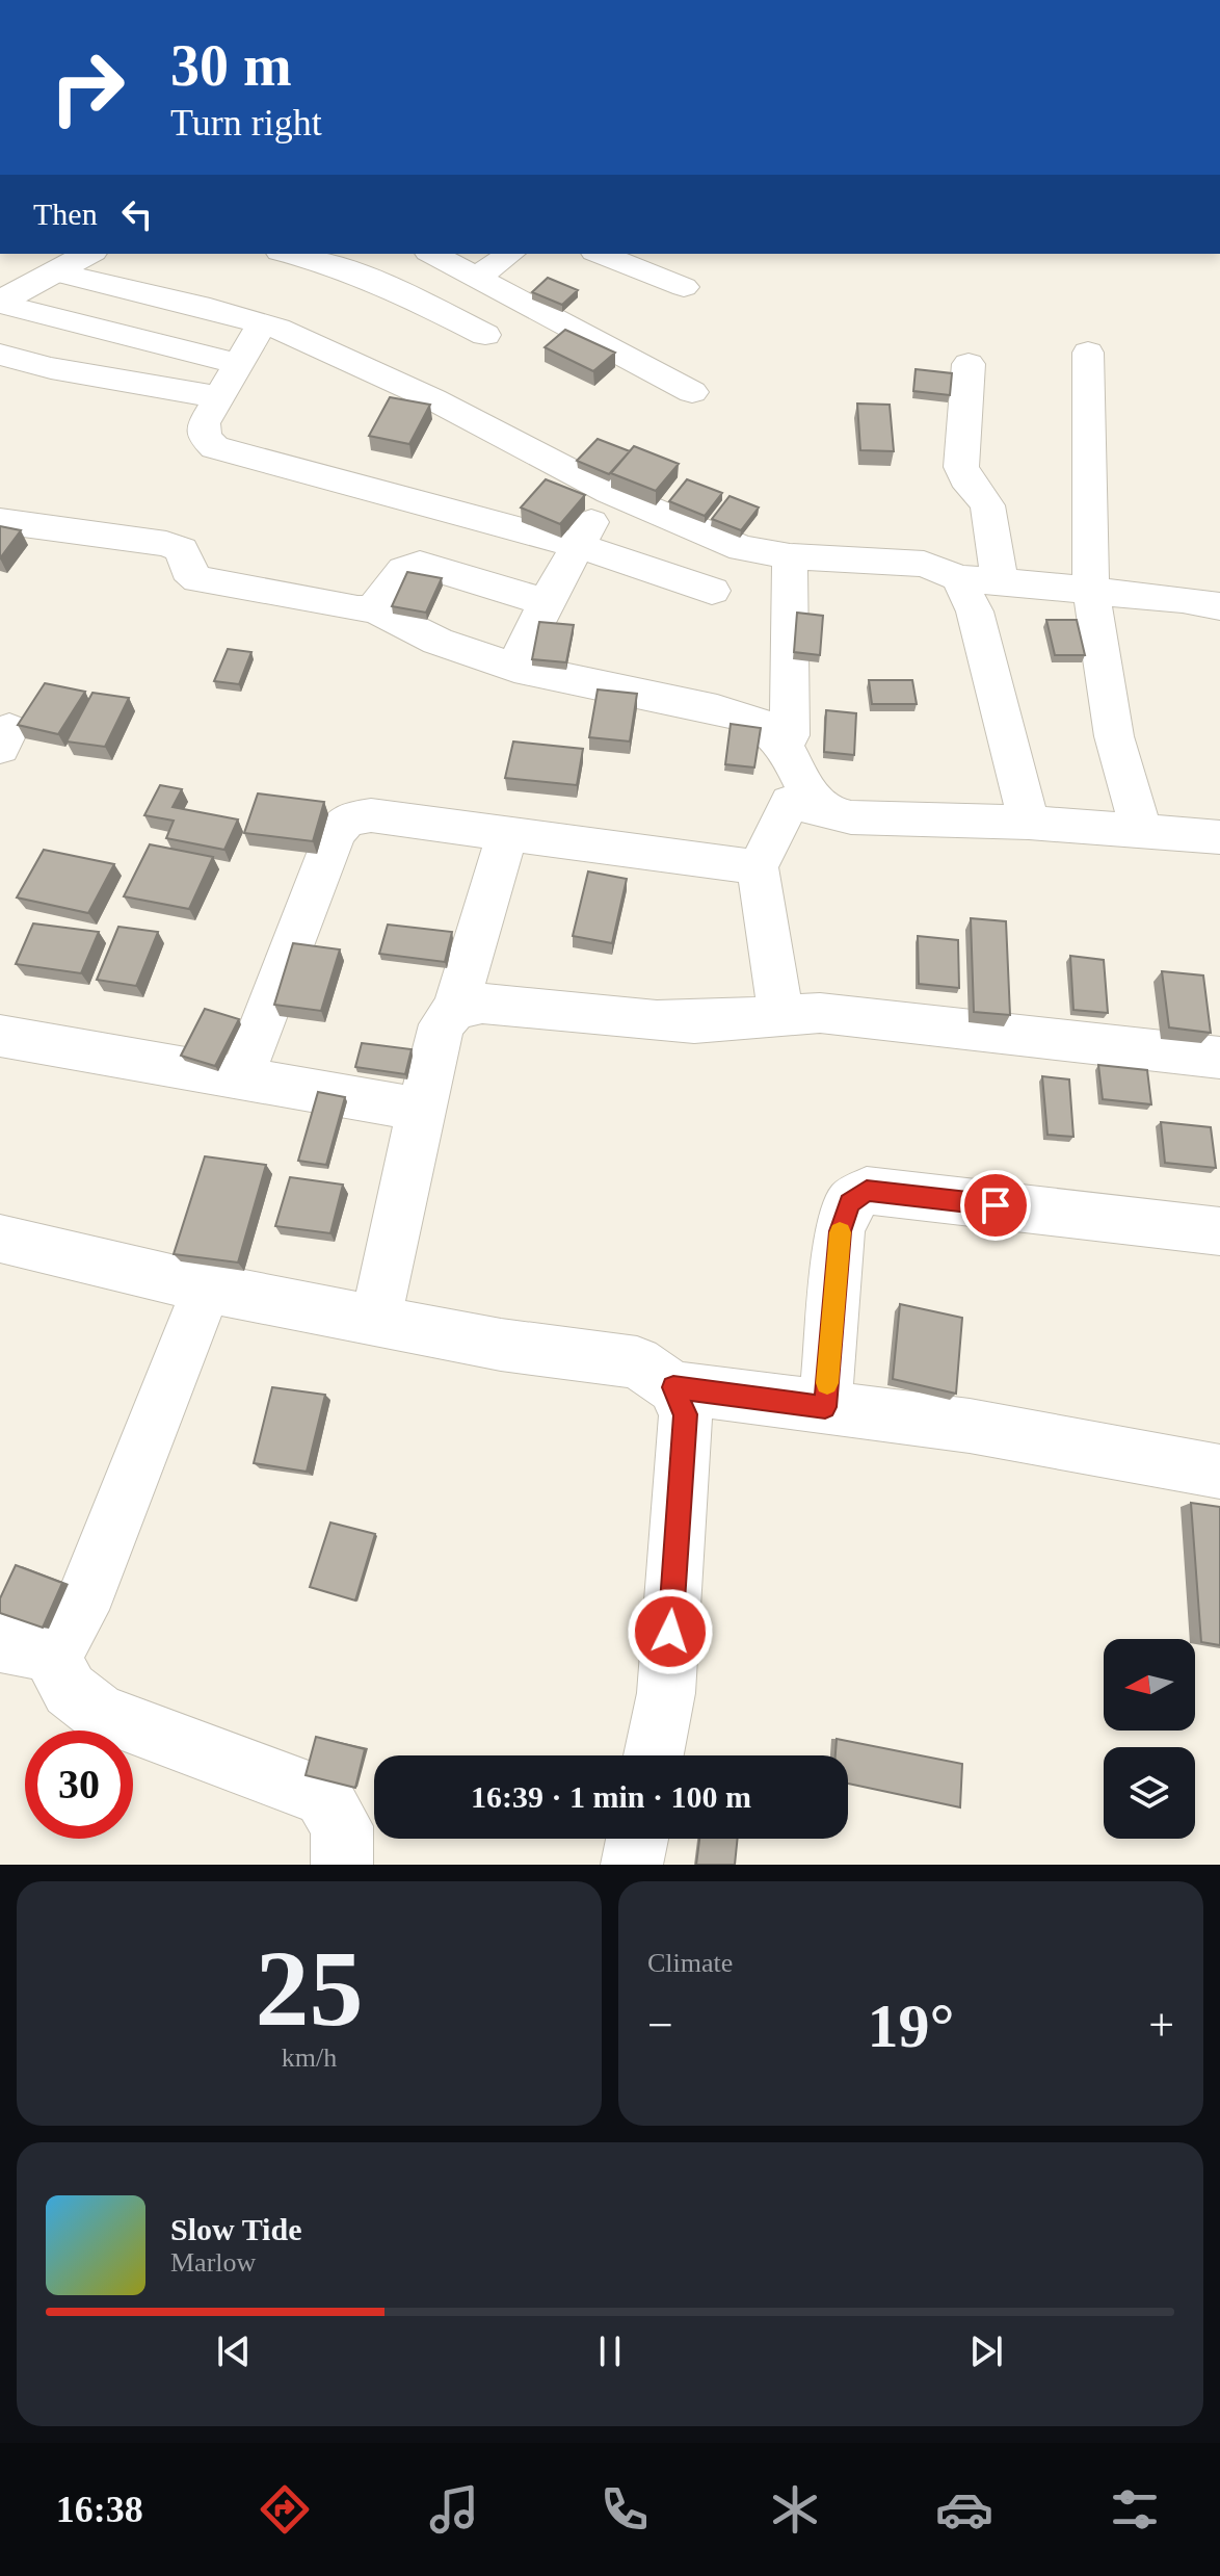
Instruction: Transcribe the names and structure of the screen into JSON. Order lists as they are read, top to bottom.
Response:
{
  "north": "left",
  "page": {
    "turn": ["30 m", "Turn right"],
    "then": "Then",
    "limit": "30",
    "trip": "16:39 · 1 min · 100 m",
    "tile": [
      ["25", "km/h"],
      "Climate"
    ],
    "heat": ["−", "19°", "+"],
    "song": ["Slow Tide", "Marlow"],
    "tabs": "16:38"
  }
}
